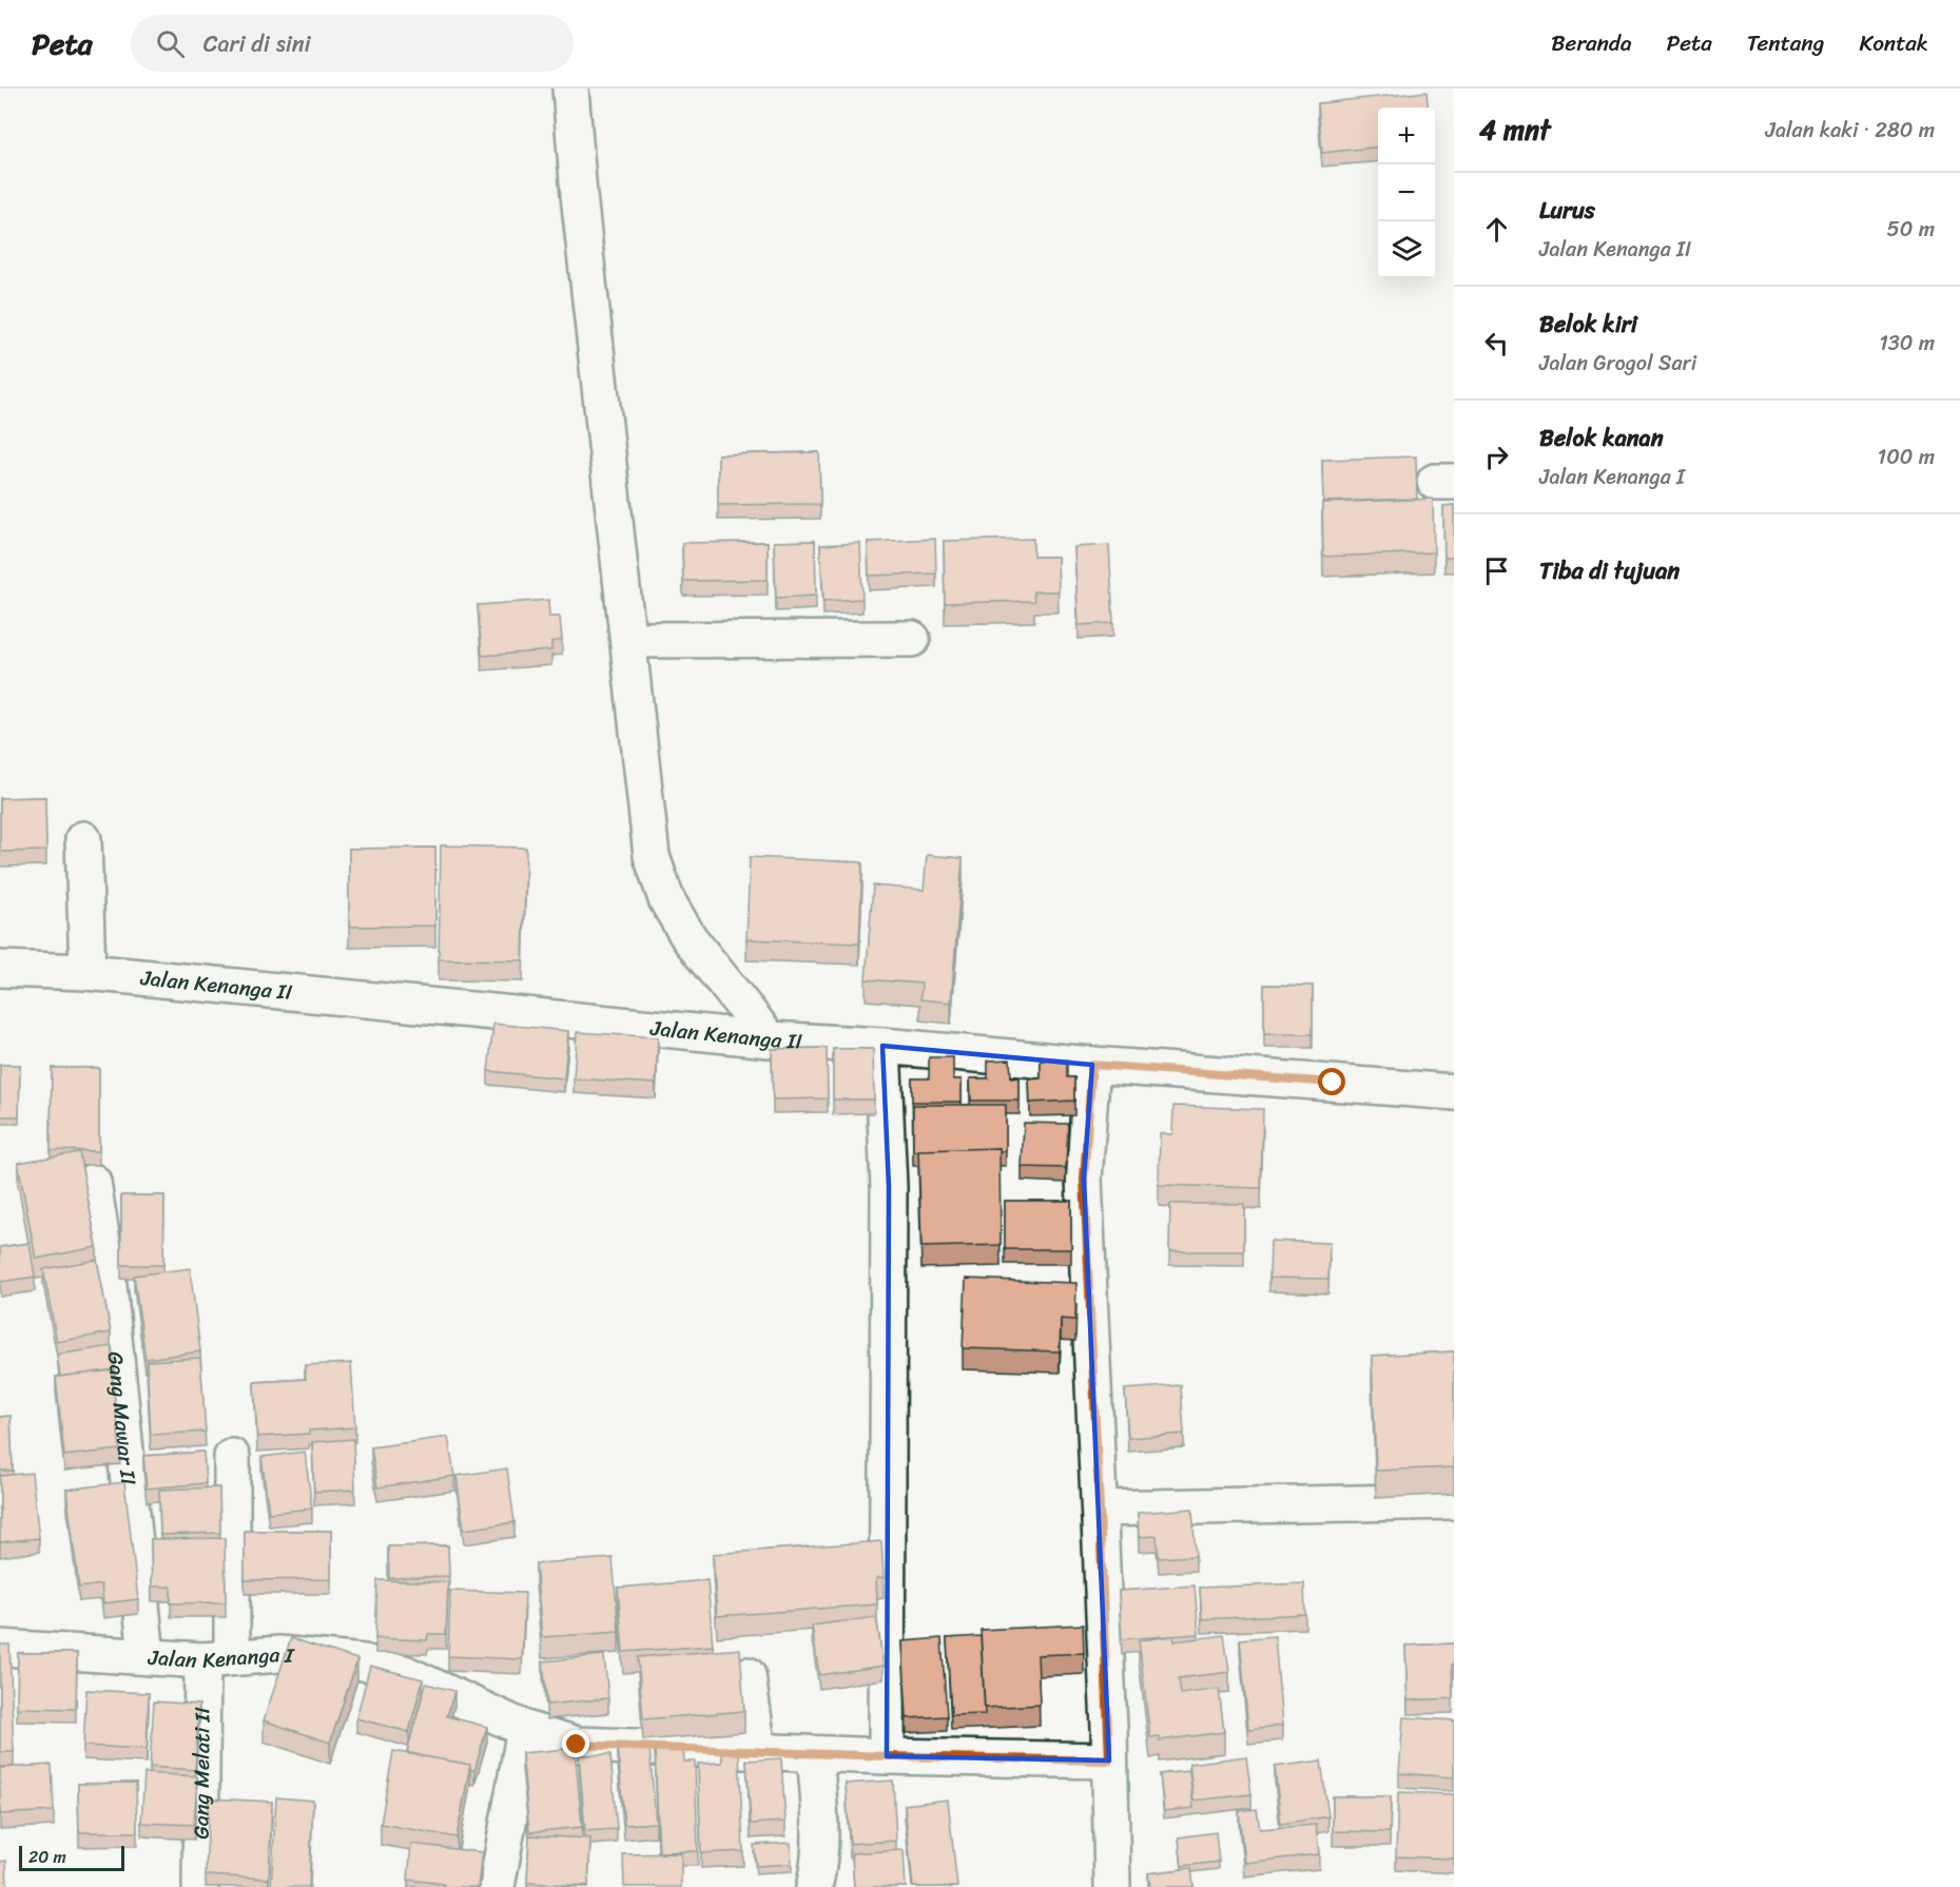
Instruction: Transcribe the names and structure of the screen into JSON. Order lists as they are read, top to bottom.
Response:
{
  "streets": {
    "street": [
      "Jalan Kenanga II",
      "Gang Mawar II",
      "Jalan Kenanga I",
      "Gang Melati II"
    ]
  },
  "crossings": [
    ["Gang Mawar II", "Jalan Kenanga I"],
    ["Jalan Kenanga I", "Gang Melati II"]
  ],
  "scale_bar": "20 m",
  "page": {
    "header": "Peta",
    "search": "Cari di sini",
    "nav": [
      "Beranda",
      "Peta",
      "Tentang",
      "Kontak"
    ],
    "heading": ["4 mnt", "Jalan kaki · 280 m"],
    "map_buttons": ["+", "−"],
    "list": [
      ["Lurus", "Jalan Kenanga II", "50 m"],
      ["Belok kiri", "Jalan Grogol Sari", "130 m"],
      ["Belok kanan", "Jalan Kenanga I", "100 m"],
      "Tiba di tujuan"
    ],
    "scale": "20 m"
  }
}
